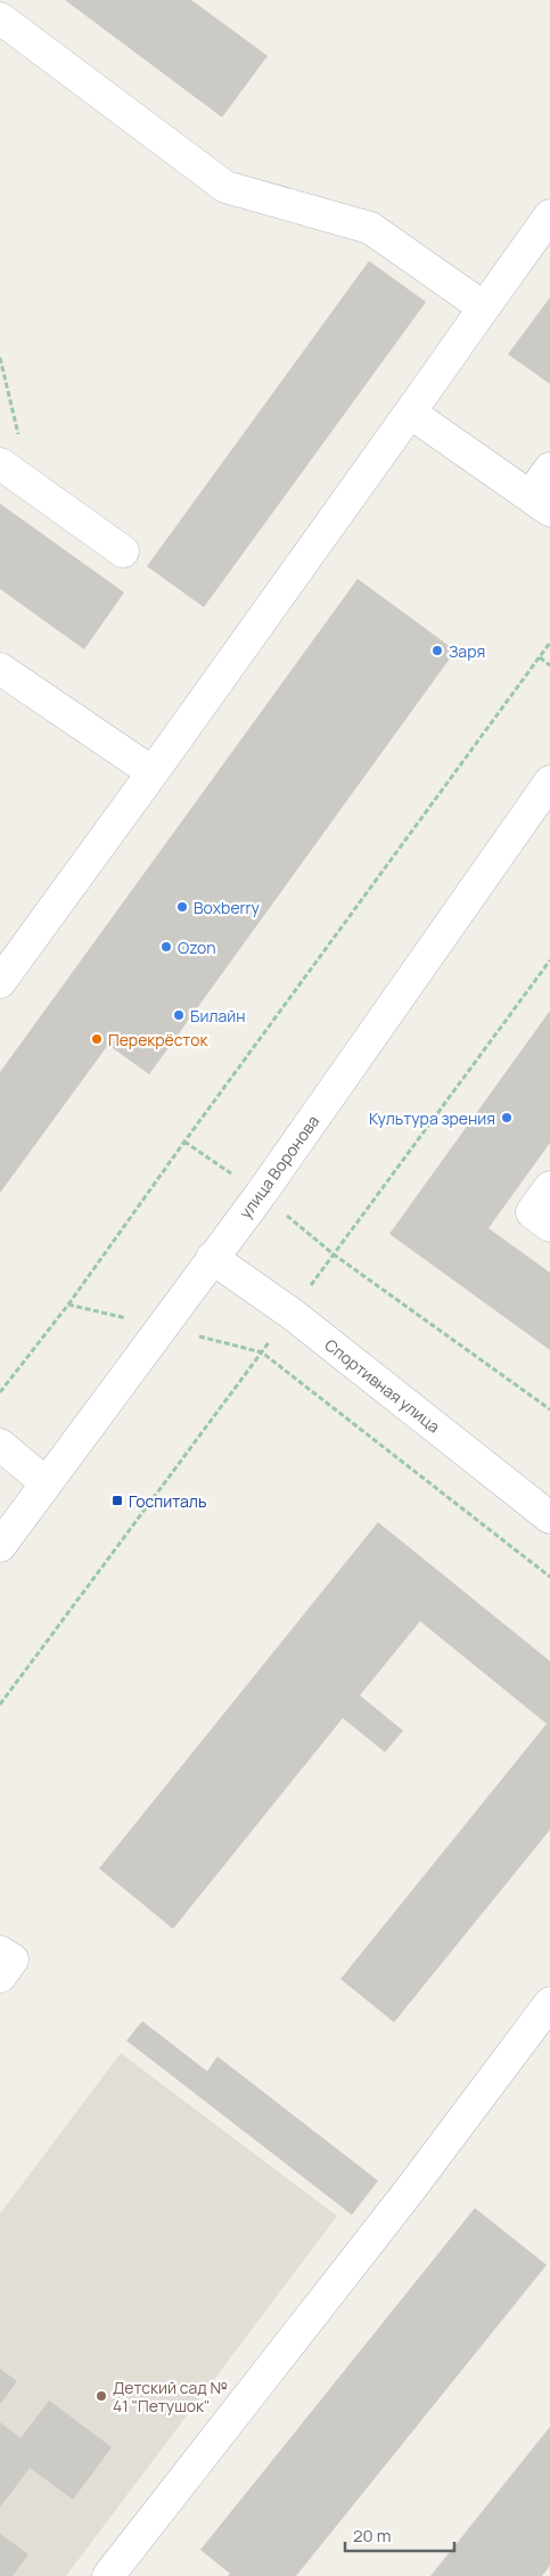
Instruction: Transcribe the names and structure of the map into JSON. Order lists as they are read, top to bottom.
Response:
{
  "streets": {
    "street": ["улица Воронова", "Спортивная улица"]
  },
  "crossings": [
    ["улица Воронова", "Спортивная улица"]
  ],
  "places": {
    "other": [
      "Заря",
      "Boxberry",
      "Ozon",
      "Билайн",
      "Перекрёсток",
      "Культура зрения",
      "Детский сад № 41 \"Петушок\""
    ],
    "transit": ["Госпиталь"]
  },
  "scale_bar": "20 m"
}
